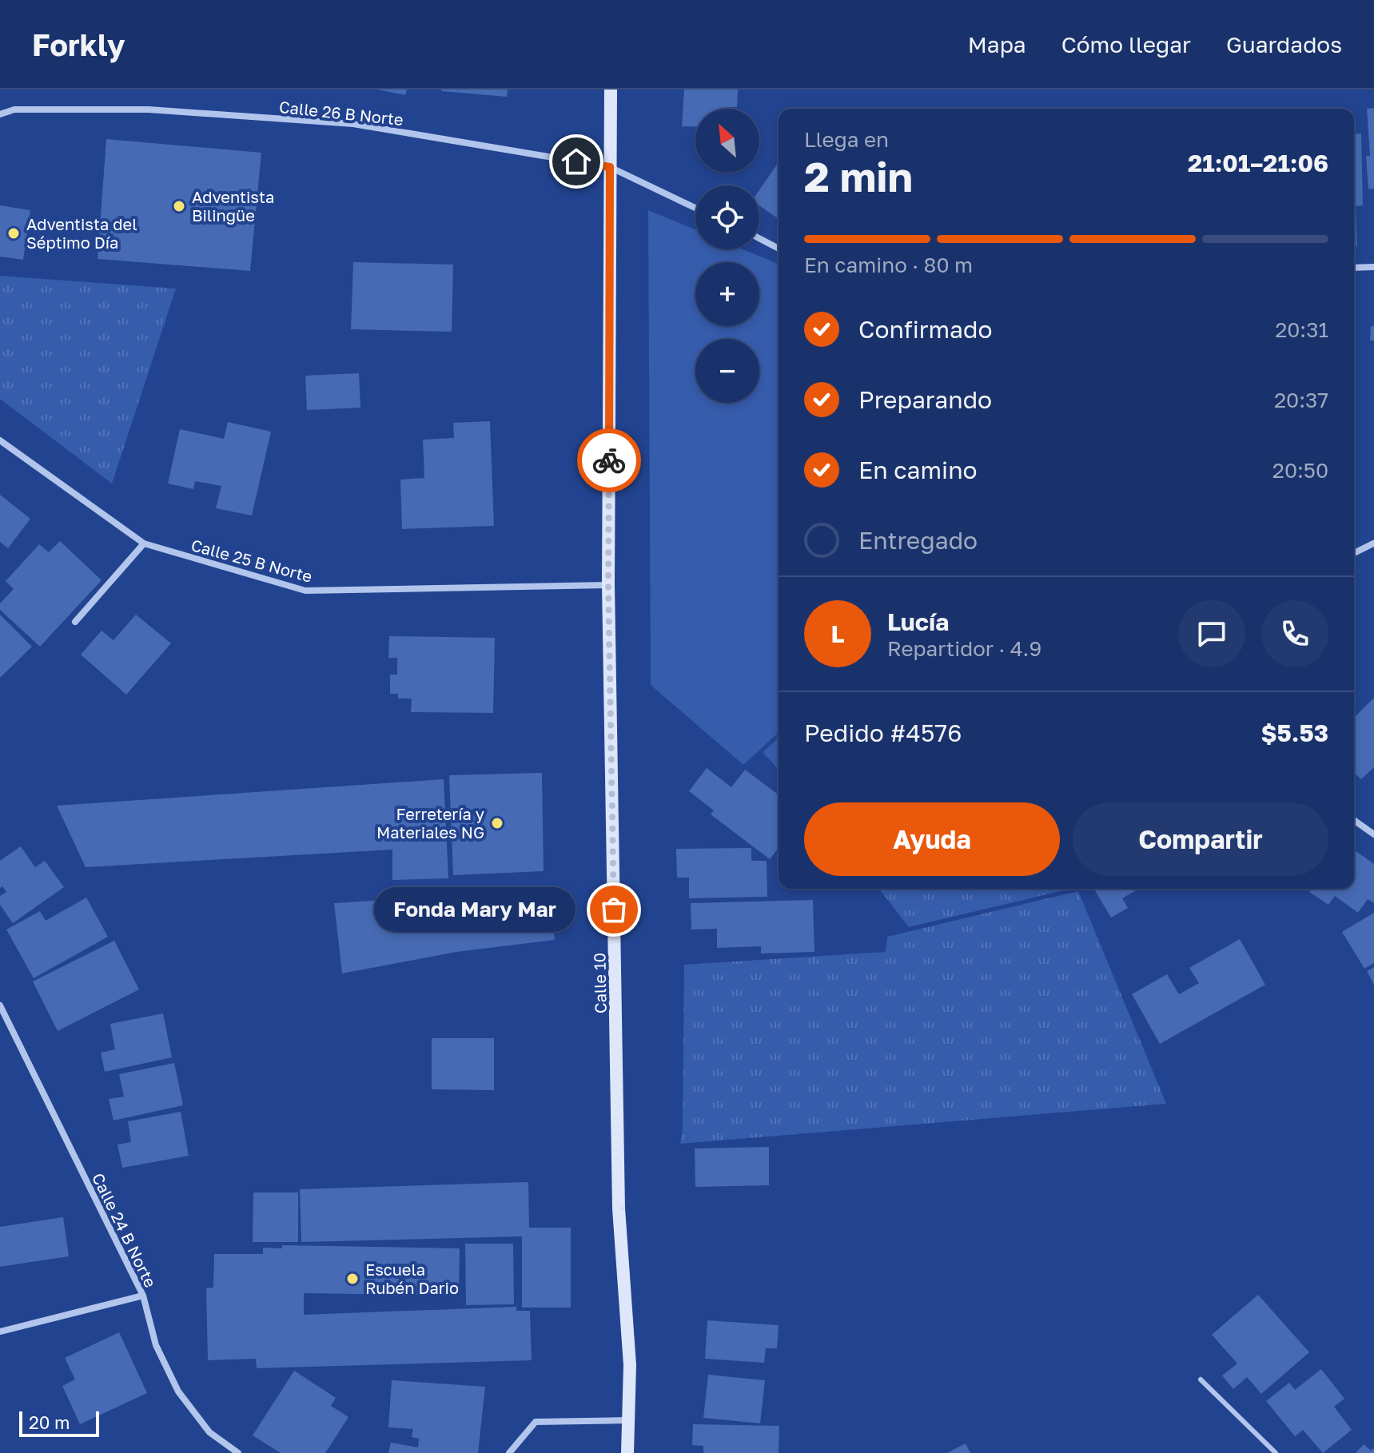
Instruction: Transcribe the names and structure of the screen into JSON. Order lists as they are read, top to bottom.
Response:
{
  "streets": {
    "main road": ["Calle 10"],
    "street": ["Calle 26 B Norte", "Calle 25 B Norte", "Calle 24 B Norte"]
  },
  "crossings": [
    ["Calle 26 B Norte", "Calle 10"],
    ["Calle 25 B Norte", "Calle 10"]
  ],
  "places": [
    "Adventista Bilingüe",
    "Adventista del Séptimo Día",
    "Ferretería y Materiales NG",
    "Fonda Mary Mar",
    "Escuela Rubén Dario"
  ],
  "scale_bar": "20 m",
  "north": "top left",
  "page": {
    "header": "Forkly",
    "nav": ["Mapa", "Cómo llegar", "Guardados"],
    "map_buttons": ["+", "−"],
    "heading": ["2 min", "Llega en", "21:01–21:06"],
    "panel": [
      "Lucía",
      "Repartidor · 4.9",
      "Pedido #4576",
      "$5.53"
    ],
    "bar": "En camino · 80 m",
    "list": [
      ["Confirmado", "20:31"],
      ["Preparando", "20:37"],
      ["En camino", "20:50"],
      "Entregado"
    ],
    "round": "L",
    "buttons": ["Ayuda", "Compartir"],
    "bubble": "Fonda Mary Mar",
    "scale": "20 m"
  }
}
